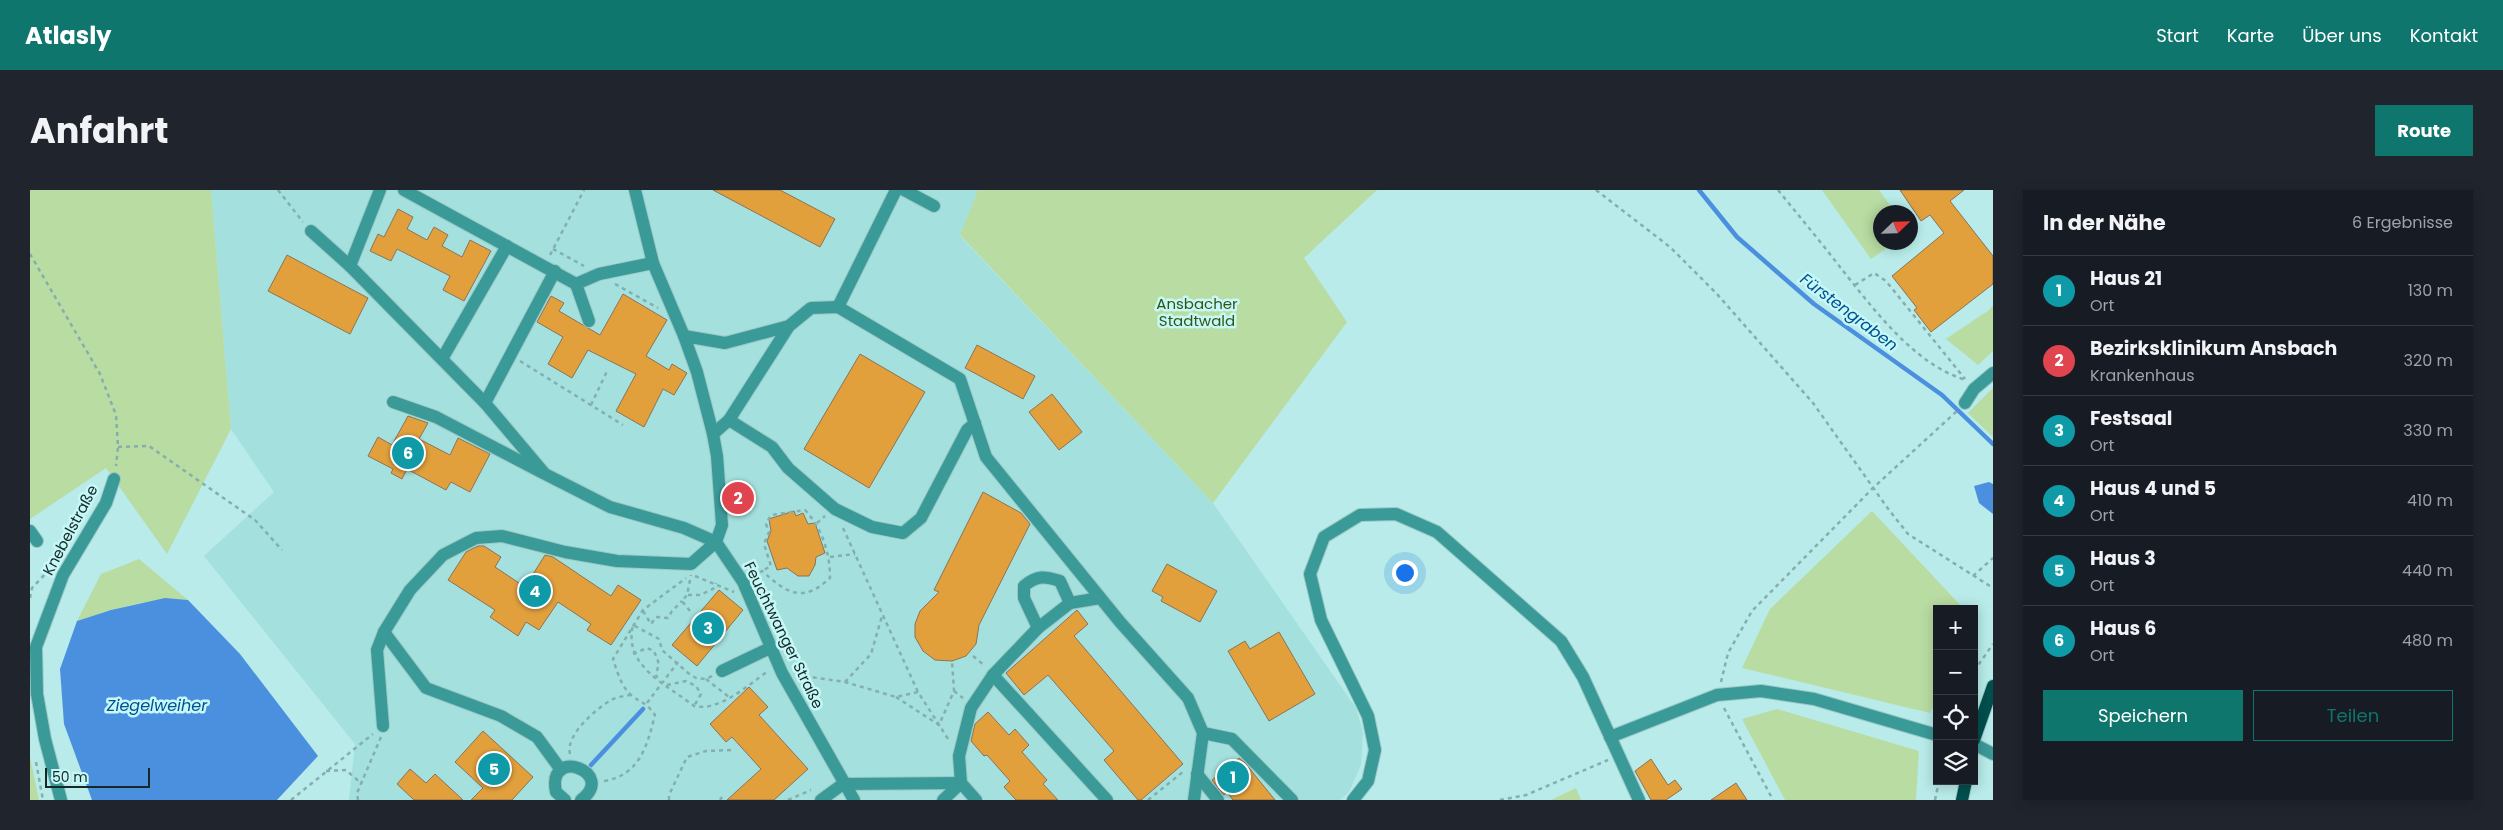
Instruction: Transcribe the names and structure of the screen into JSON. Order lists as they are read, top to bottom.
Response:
{
  "streets": {
    "street": ["Knebelstraße", "Feuchtwanger Straße"]
  },
  "water": ["Fürstengraben", "Ziegelweiher"],
  "parks": ["Ansbacher Stadtwald"],
  "scale_bar": "50 m",
  "north": "top right",
  "page": {
    "header": "Atlasly",
    "nav": [
      "Start",
      "Karte",
      "Über uns",
      "Kontakt"
    ],
    "title": "Anfahrt",
    "buttons": [
      "Route",
      ["Speichern", "Teilen"]
    ],
    "heading": ["In der Nähe", "6 Ergebnisse"],
    "list": [
      {
        "mark": "1",
        "name": "Haus 21",
        "note": "Ort",
        "value": "130 m"
      },
      {
        "mark": "2",
        "name": "Bezirksklinikum Ansbach",
        "note": "Krankenhaus",
        "value": "320 m"
      },
      {
        "mark": "3",
        "name": "Festsaal",
        "note": "Ort",
        "value": "330 m"
      },
      {
        "mark": "4",
        "name": "Haus 4 und 5",
        "note": "Ort",
        "value": "410 m"
      },
      {
        "mark": "5",
        "name": "Haus 3",
        "note": "Ort",
        "value": "440 m"
      },
      {
        "mark": "6",
        "name": "Haus 6",
        "note": "Ort",
        "value": "480 m"
      }
    ],
    "pins": [
      "6",
      "2",
      "4",
      "3",
      "5",
      "1"
    ],
    "map_buttons": ["+", "−"],
    "scale": "50 m"
  }
}
